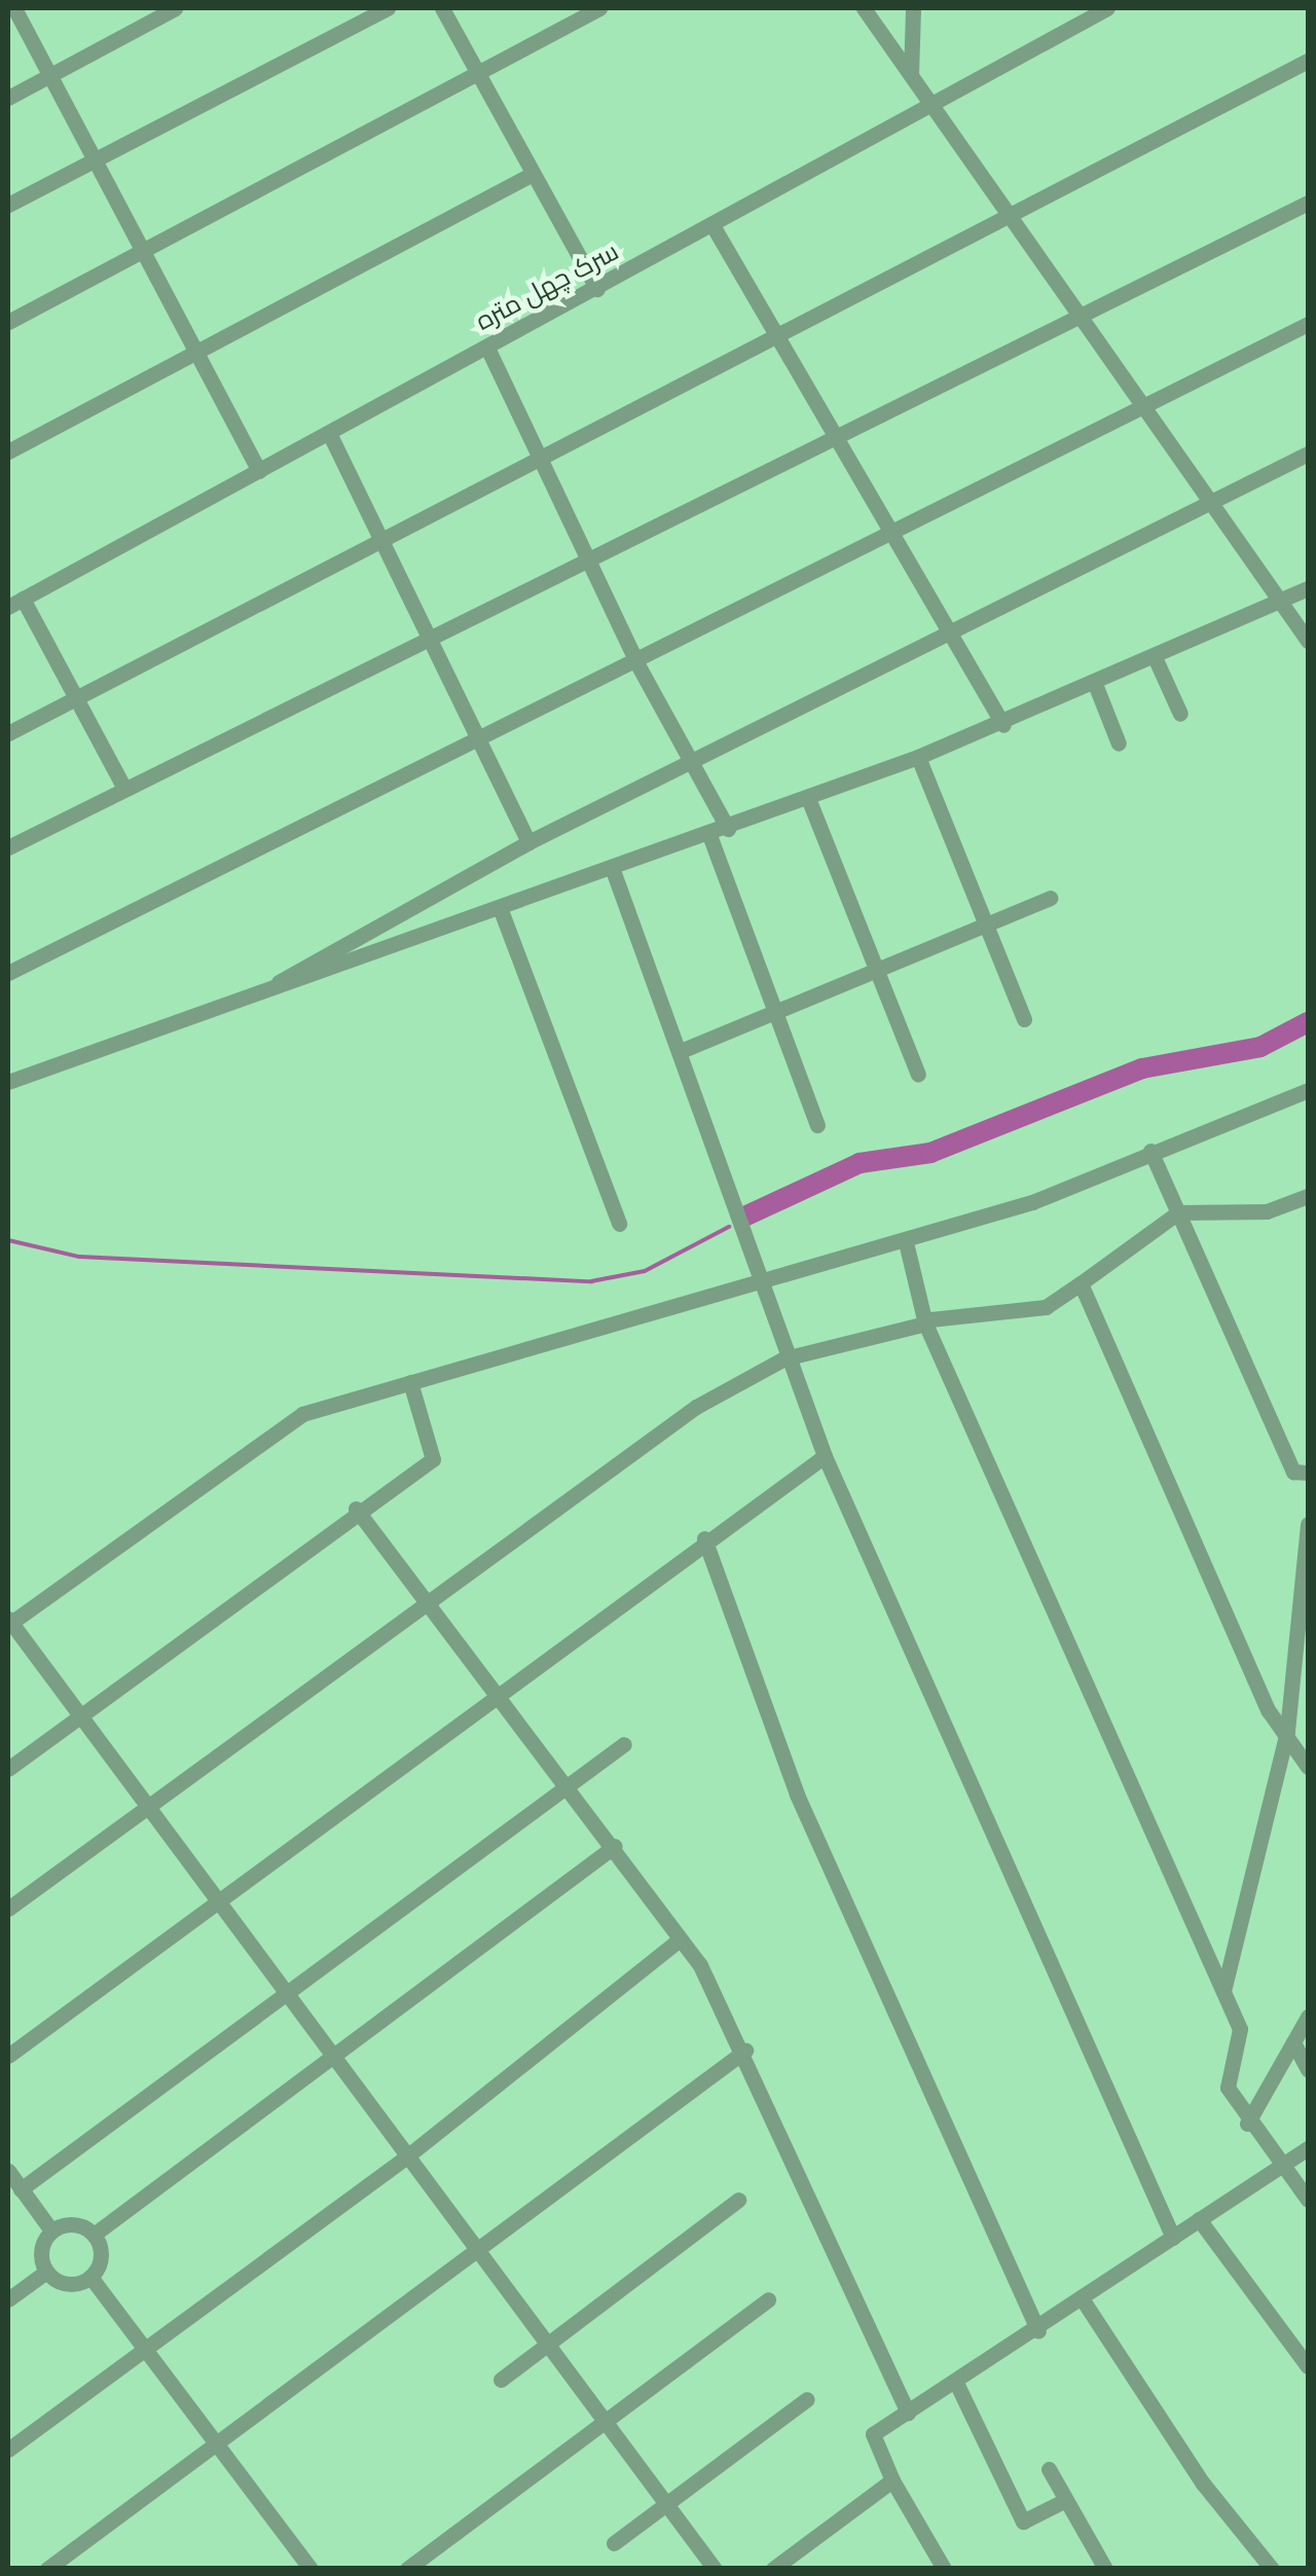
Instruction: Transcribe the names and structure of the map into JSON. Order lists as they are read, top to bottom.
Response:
{
  "streets": {
    "street": ["سرک چهل متره"]
  }
}
